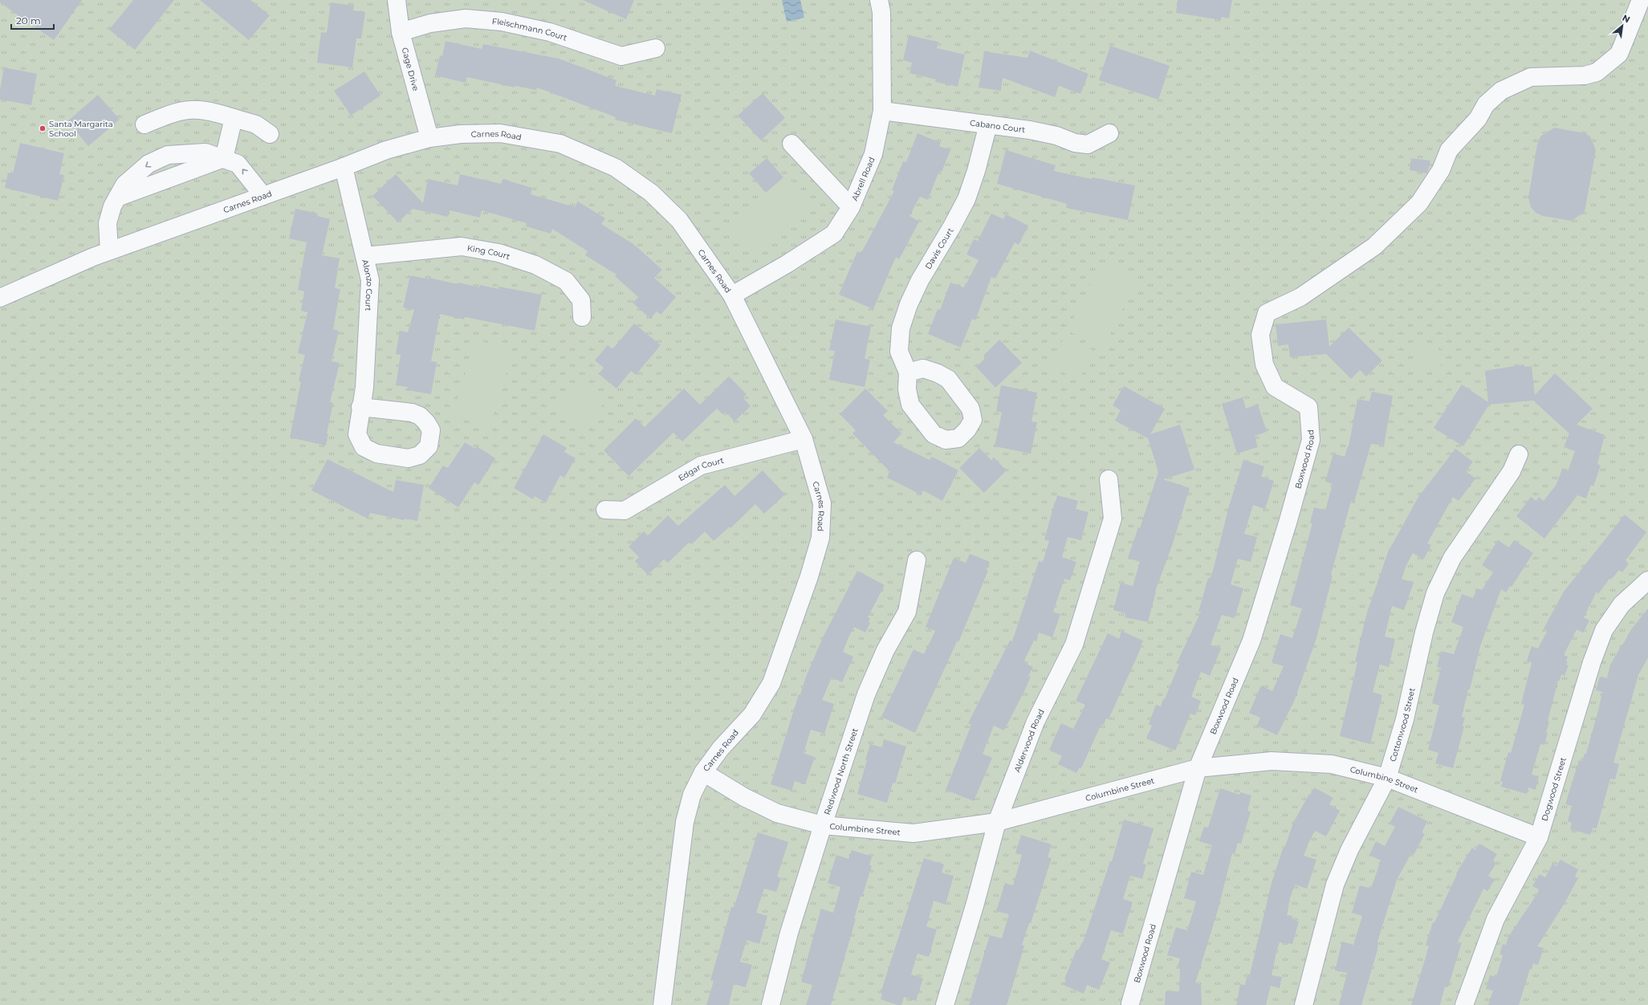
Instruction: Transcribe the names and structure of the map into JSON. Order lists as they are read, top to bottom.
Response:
{
  "streets": {
    "street": [
      "Fleischmann Court",
      "Gage Drive",
      "Cabano Court",
      "Carnes Road",
      "Abrell Road",
      "Davis Court",
      "King Court",
      "Alonzo Court",
      "Boxwood Road",
      "Edgar Court",
      "Cottonwood Street",
      "Alderwood Road",
      "Redwood North Street",
      "Columbine Street",
      "Dogwood Street"
    ]
  },
  "crossings": [
    ["Fleischmann Court", "Gage Drive"],
    ["Gage Drive", "Carnes Road"],
    ["Cabano Court", "Abrell Road"],
    ["Cabano Court", "Davis Court"],
    ["Carnes Road", "Abrell Road"],
    ["Carnes Road", "Alonzo Court"],
    ["Carnes Road", "Edgar Court"],
    ["Carnes Road", "Columbine Street"],
    ["King Court", "Alonzo Court"],
    ["Boxwood Road", "Columbine Street"],
    ["Cottonwood Street", "Columbine Street"],
    ["Alderwood Road", "Columbine Street"],
    ["Redwood North Street", "Columbine Street"],
    ["Columbine Street", "Dogwood Street"]
  ],
  "places": ["Santa Margarita School"],
  "scale_bar": "20 m",
  "north": "top right"
}
